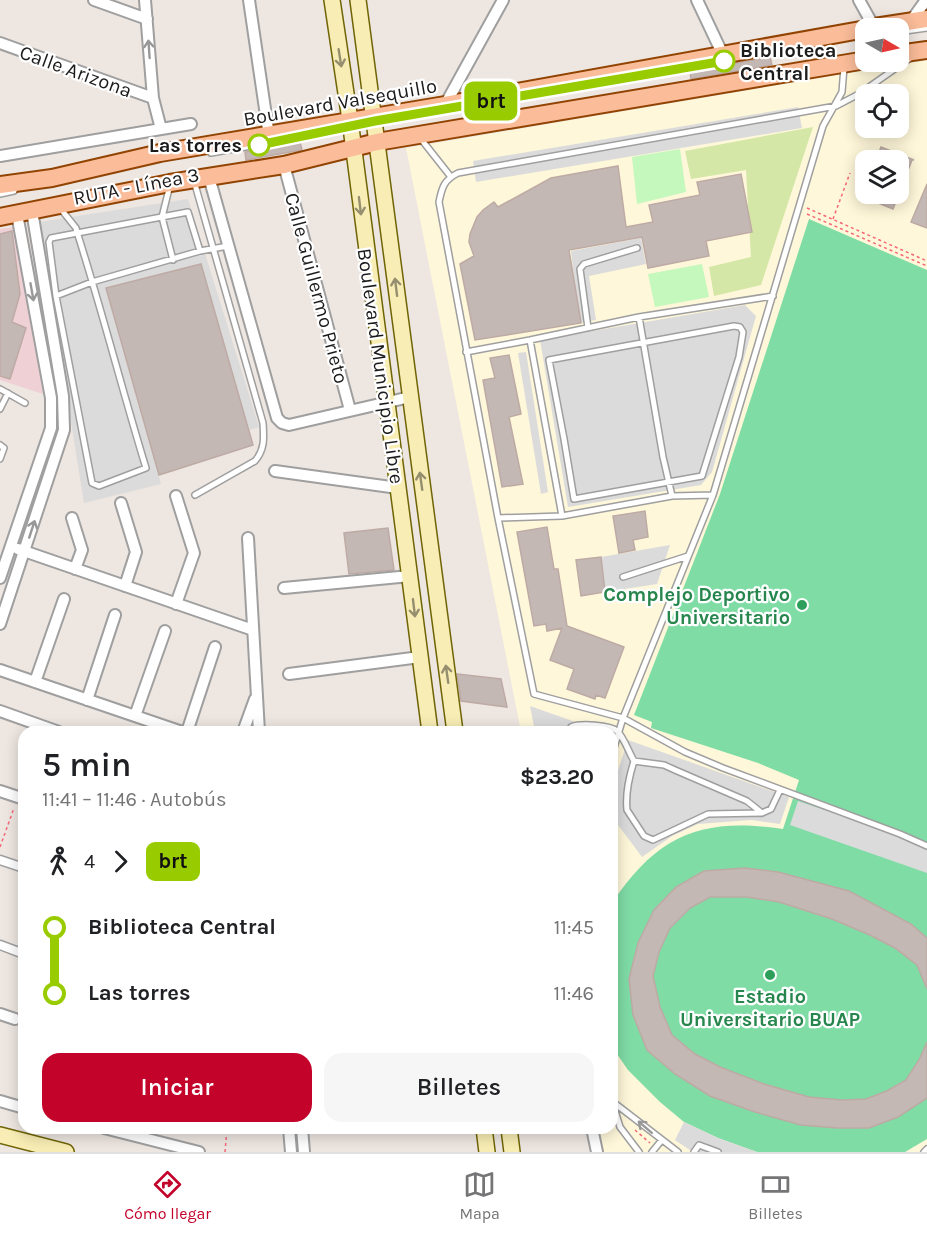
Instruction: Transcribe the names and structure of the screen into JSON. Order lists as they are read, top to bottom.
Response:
{
  "streets": {
    "main road": ["Boulevard Valsequillo", "Boulevard Municipio Libre"],
    "street": ["Calle Arizona", "Calle Guillermo Prieto"],
    "lane": ["RUTA - Línea 3"]
  },
  "crossings": [
    ["Boulevard Valsequillo", "RUTA - Línea 3"],
    ["Boulevard Valsequillo", "Calle Guillermo Prieto"],
    ["Boulevard Valsequillo", "Boulevard Municipio Libre"],
    ["RUTA - Línea 3", "Boulevard Municipio Libre"]
  ],
  "places": [
    "Biblioteca Central",
    "Las torres",
    "Complejo Deportivo Universitario",
    "Estadio Universitario BUAP"
  ],
  "lines": ["bus line brt"],
  "north": "right",
  "page": {
    "on_map": "brt",
    "heading": ["5 min", "11:41 – 11:46 · Autobús", "$23.20"],
    "legs": ["4", "brt"],
    "list": [
      {
        "name": "Biblioteca Central",
        "value": "11:45"
      },
      {
        "name": "Las torres",
        "value": "11:46"
      }
    ],
    "buttons": ["Iniciar", "Billetes"],
    "tabs": ["Cómo llegar", "Mapa", "Billetes"]
  }
}
